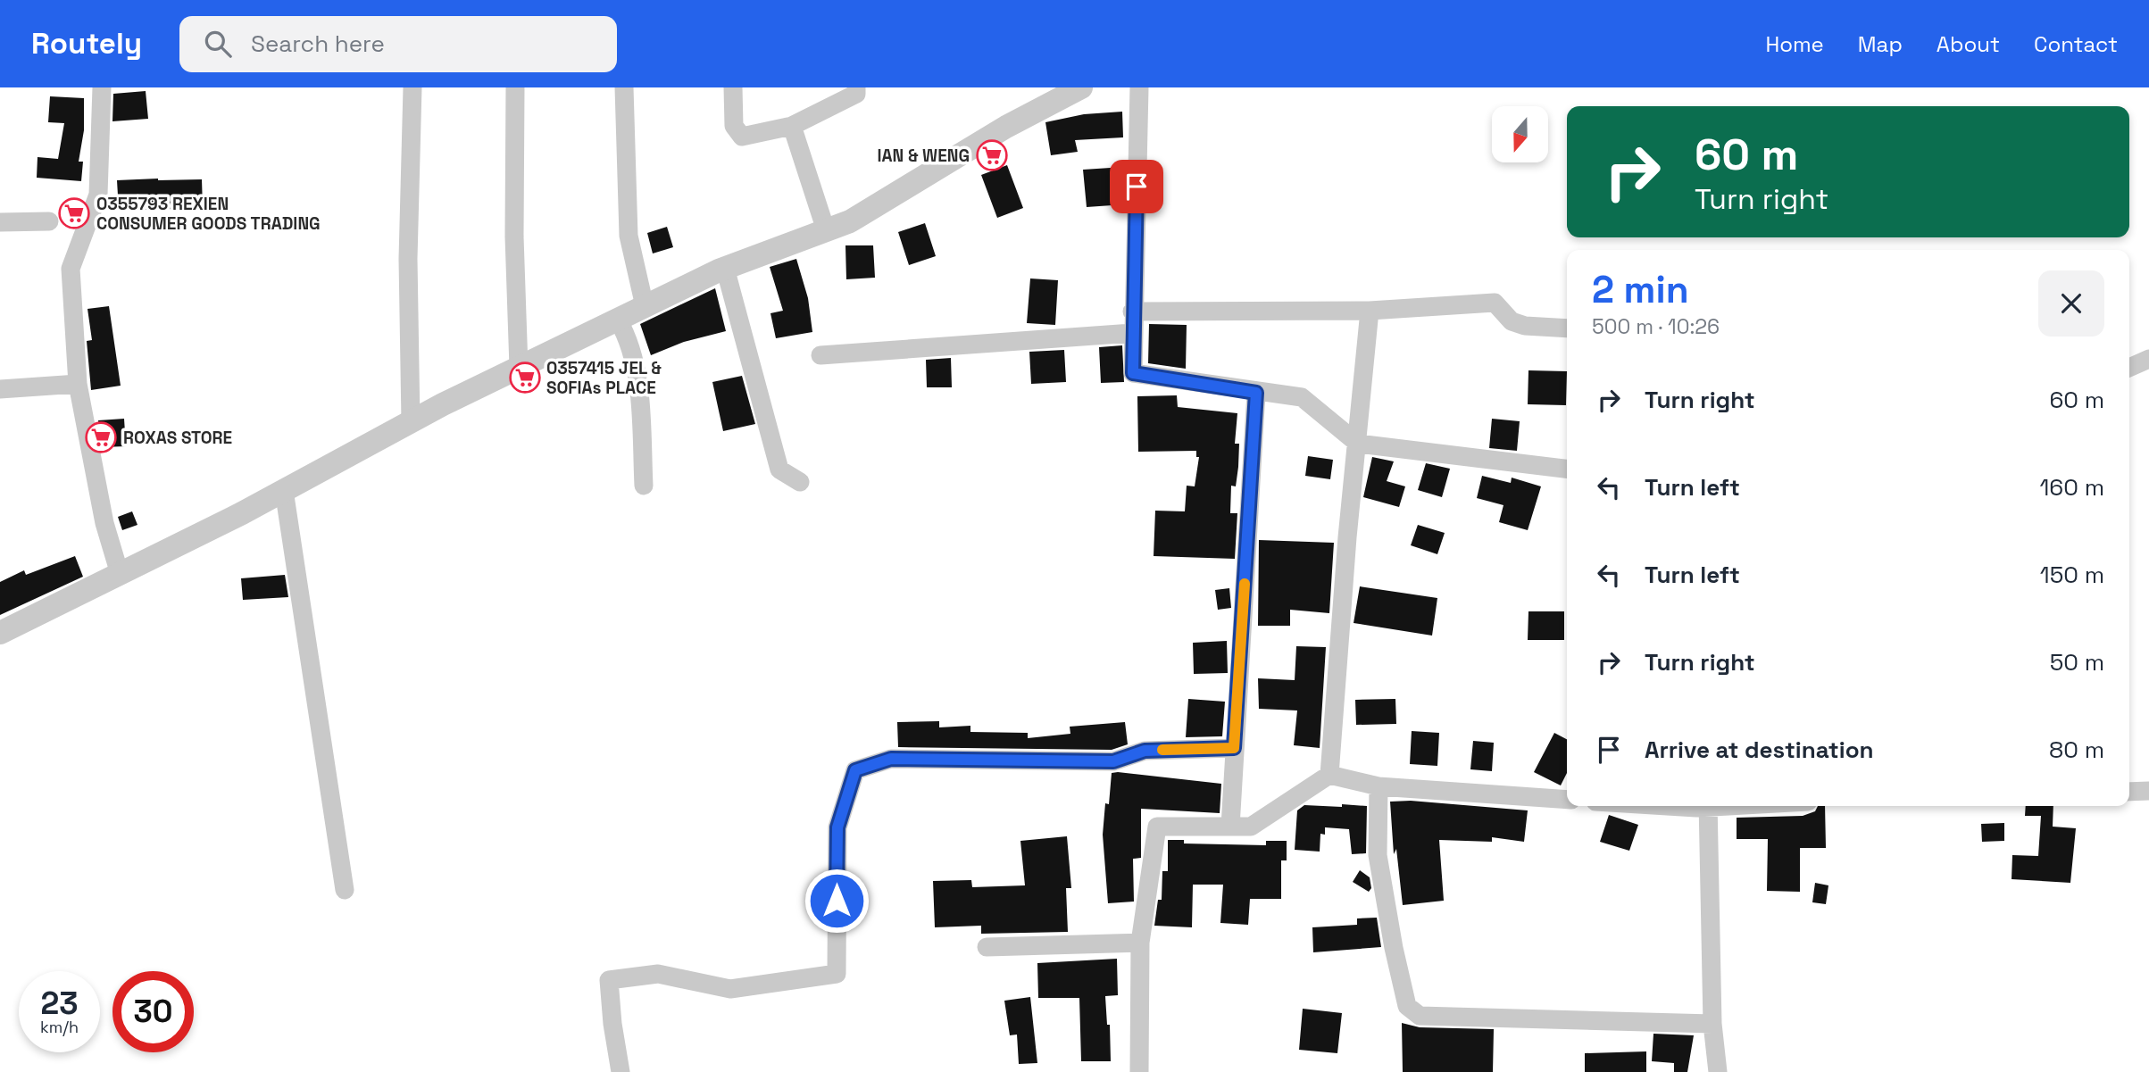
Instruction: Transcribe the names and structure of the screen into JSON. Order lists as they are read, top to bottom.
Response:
{
  "places": {
    "supermarket": [
      "IAN & WENG",
      "0355793 REXIEN CONSUMER GOODS TRADING",
      "0357415 JEL & SOFIAs PLACE",
      "ROXAS STORE"
    ]
  },
  "north": "bottom",
  "page": {
    "header": "Routely",
    "search": "Search here",
    "nav": [
      "Home",
      "Map",
      "About",
      "Contact"
    ],
    "turn": ["60 m", "Turn right"],
    "heading": ["2 min", "500 m · 10:26"],
    "list": [
      {
        "name": "Turn right",
        "value": "60 m"
      },
      {
        "name": "Turn left",
        "value": "160 m"
      },
      {
        "name": "Turn left",
        "value": "150 m"
      },
      {
        "name": "Turn right",
        "value": "50 m"
      },
      {
        "name": "Arrive at destination",
        "value": "80 m"
      }
    ],
    "speed": "23 km/h",
    "limit": "30"
  }
}
